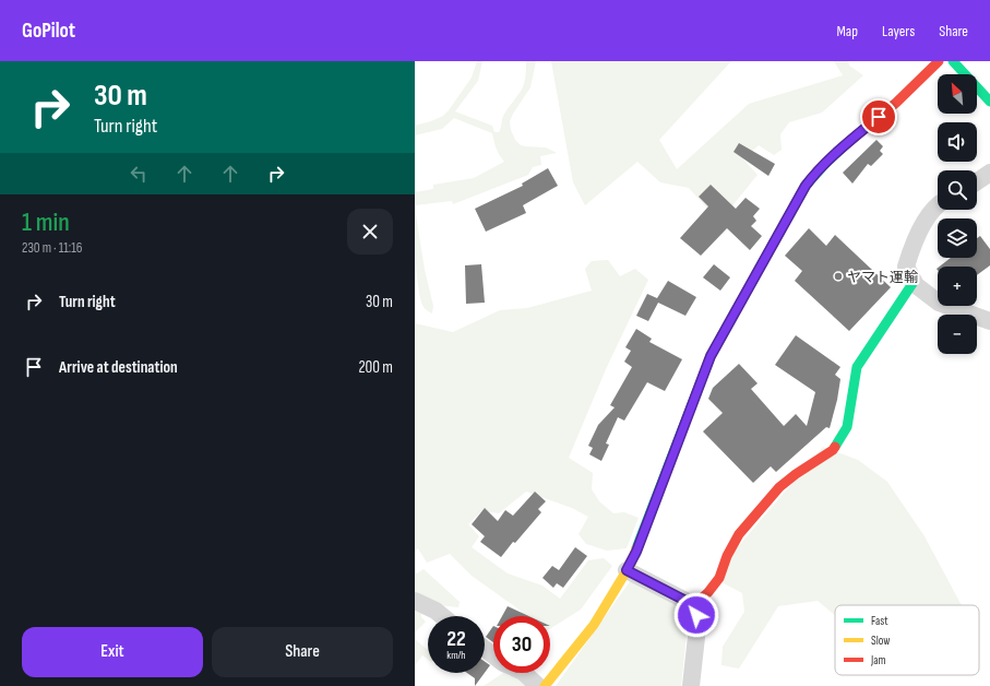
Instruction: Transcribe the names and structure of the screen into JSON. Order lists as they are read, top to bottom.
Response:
{
  "places": ["ヤマト運輸"],
  "legend": ["Fast", "Slow", "Jam"],
  "north": "top left",
  "page": {
    "header": "GoPilot",
    "nav": ["Map", "Layers", "Share"],
    "turn": ["30 m", "Turn right"],
    "map_buttons": ["+", "−"],
    "heading": ["1 min", "230 m · 11:16"],
    "list": [
      {
        "name": "Turn right",
        "value": "30 m"
      },
      {
        "name": "Arrive at destination",
        "value": "200 m"
      }
    ],
    "speed": "22 km/h",
    "limit": "30",
    "buttons": ["Exit", "Share"]
  }
}
